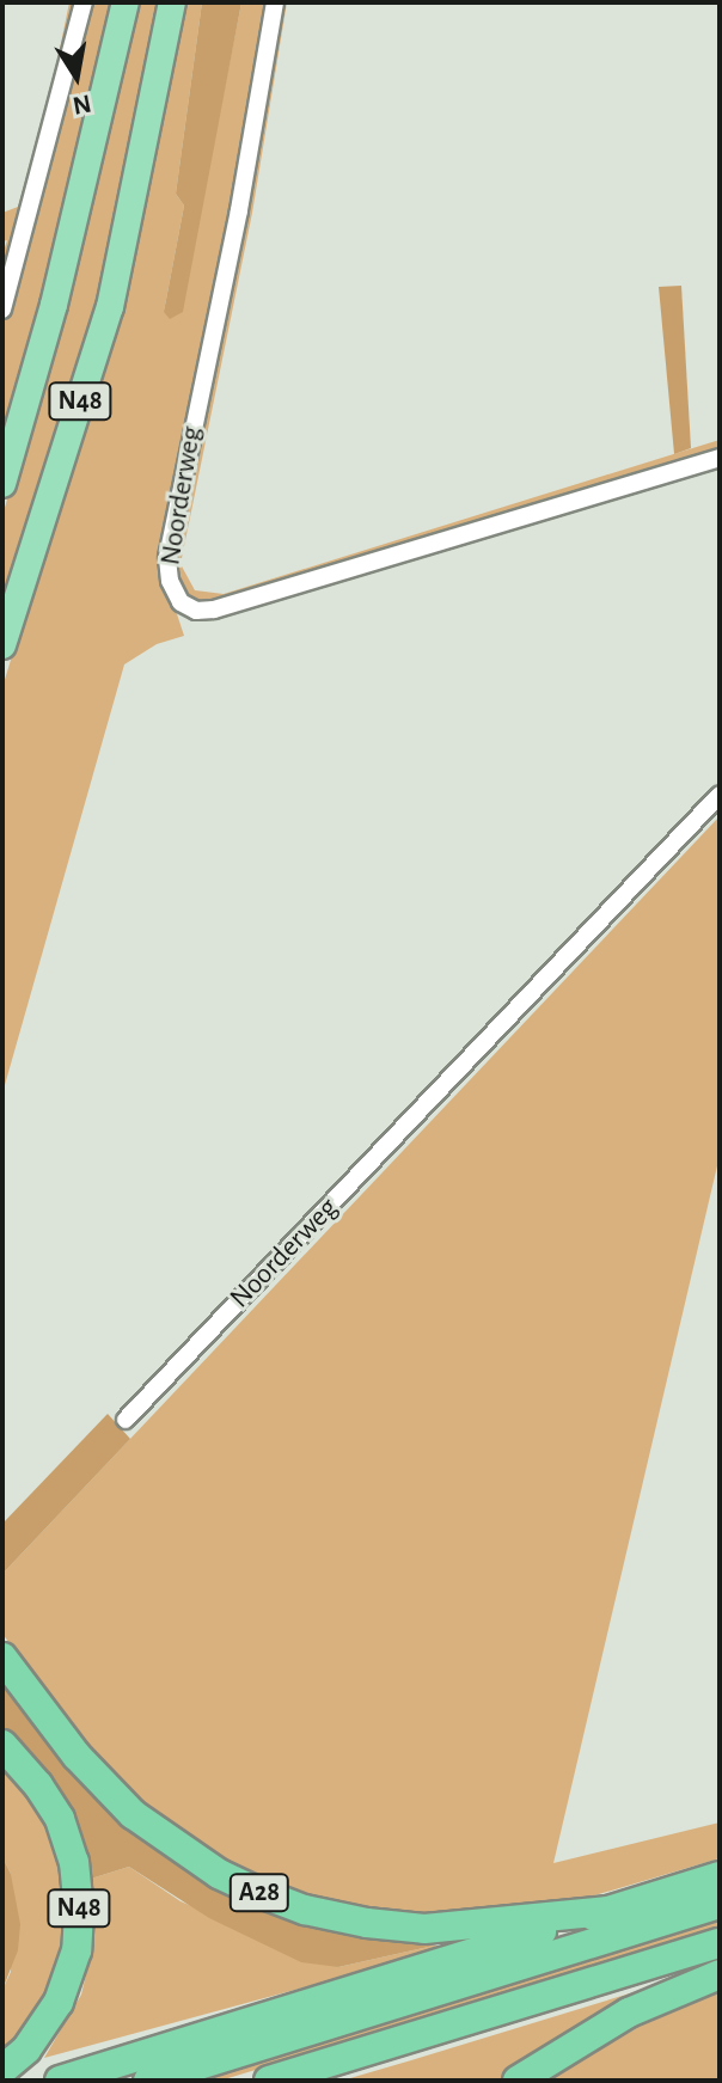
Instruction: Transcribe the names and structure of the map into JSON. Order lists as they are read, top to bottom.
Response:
{
  "streets": {
    "highway": ["N48", "A28"],
    "street": ["Noorderweg"]
  },
  "north": "bottom"
}
